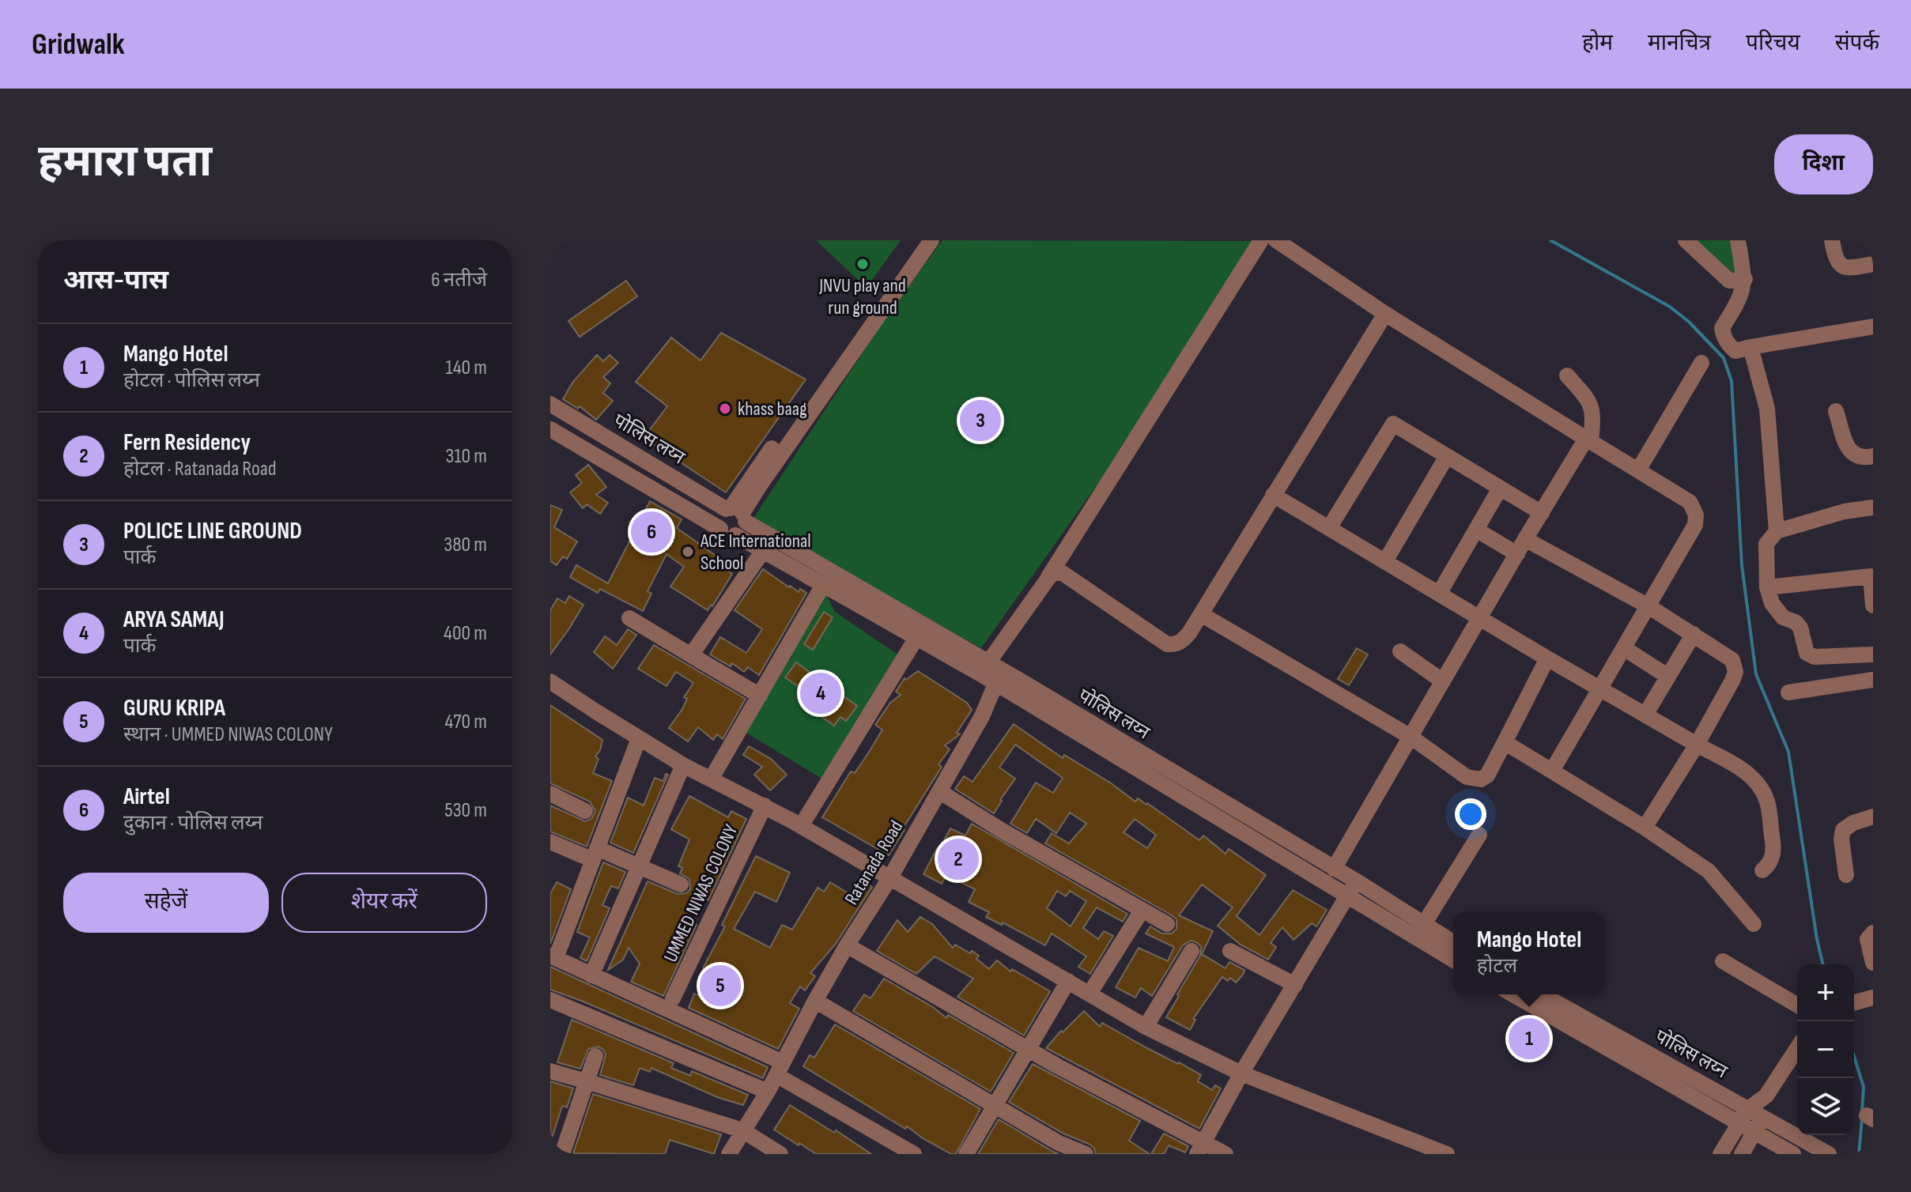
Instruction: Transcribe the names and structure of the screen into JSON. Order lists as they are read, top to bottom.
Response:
{
  "streets": {
    "street": ["पोलिस लय्न", "Ratanada Road", "UMMED NIWAS COLONY"]
  },
  "crossings": [
    ["पोलिस लय्न", "Ratanada Road"]
  ],
  "places": ["JNVU play and run ground", "khass baag", "ACE International School"],
  "page": {
    "header": "Gridwalk",
    "nav": [
      "होम",
      "मानचित्र",
      "परिचय",
      "संपर्क"
    ],
    "buttons": [
      "दिशा",
      ["सहेजें", "शेयर करें"]
    ],
    "title": "हमारा पता",
    "heading": ["आस-पास", "6 नतीजे"],
    "list": [
      {
        "mark": "1",
        "name": "Mango Hotel",
        "note": "होटल · पोलिस लय्न",
        "value": "140 m"
      },
      {
        "mark": "2",
        "name": "Fern Residency",
        "note": "होटल · Ratanada Road",
        "value": "310 m"
      },
      {
        "mark": "3",
        "name": "POLICE LINE GROUND",
        "note": "पार्क",
        "value": "380 m"
      },
      {
        "mark": "4",
        "name": "ARYA SAMAJ",
        "note": "पार्क",
        "value": "400 m"
      },
      {
        "mark": "5",
        "name": "GURU KRIPA",
        "note": "स्थान · UMMED NIWAS COLONY",
        "value": "470 m"
      },
      {
        "mark": "6",
        "name": "Airtel",
        "note": "दुकान · पोलिस लय्न",
        "value": "530 m"
      }
    ],
    "pins": [
      "3",
      "6",
      "4",
      "2",
      "5",
      "1"
    ],
    "popup": ["Mango Hotel", "होटल"],
    "map_buttons": ["+", "−"]
  }
}
